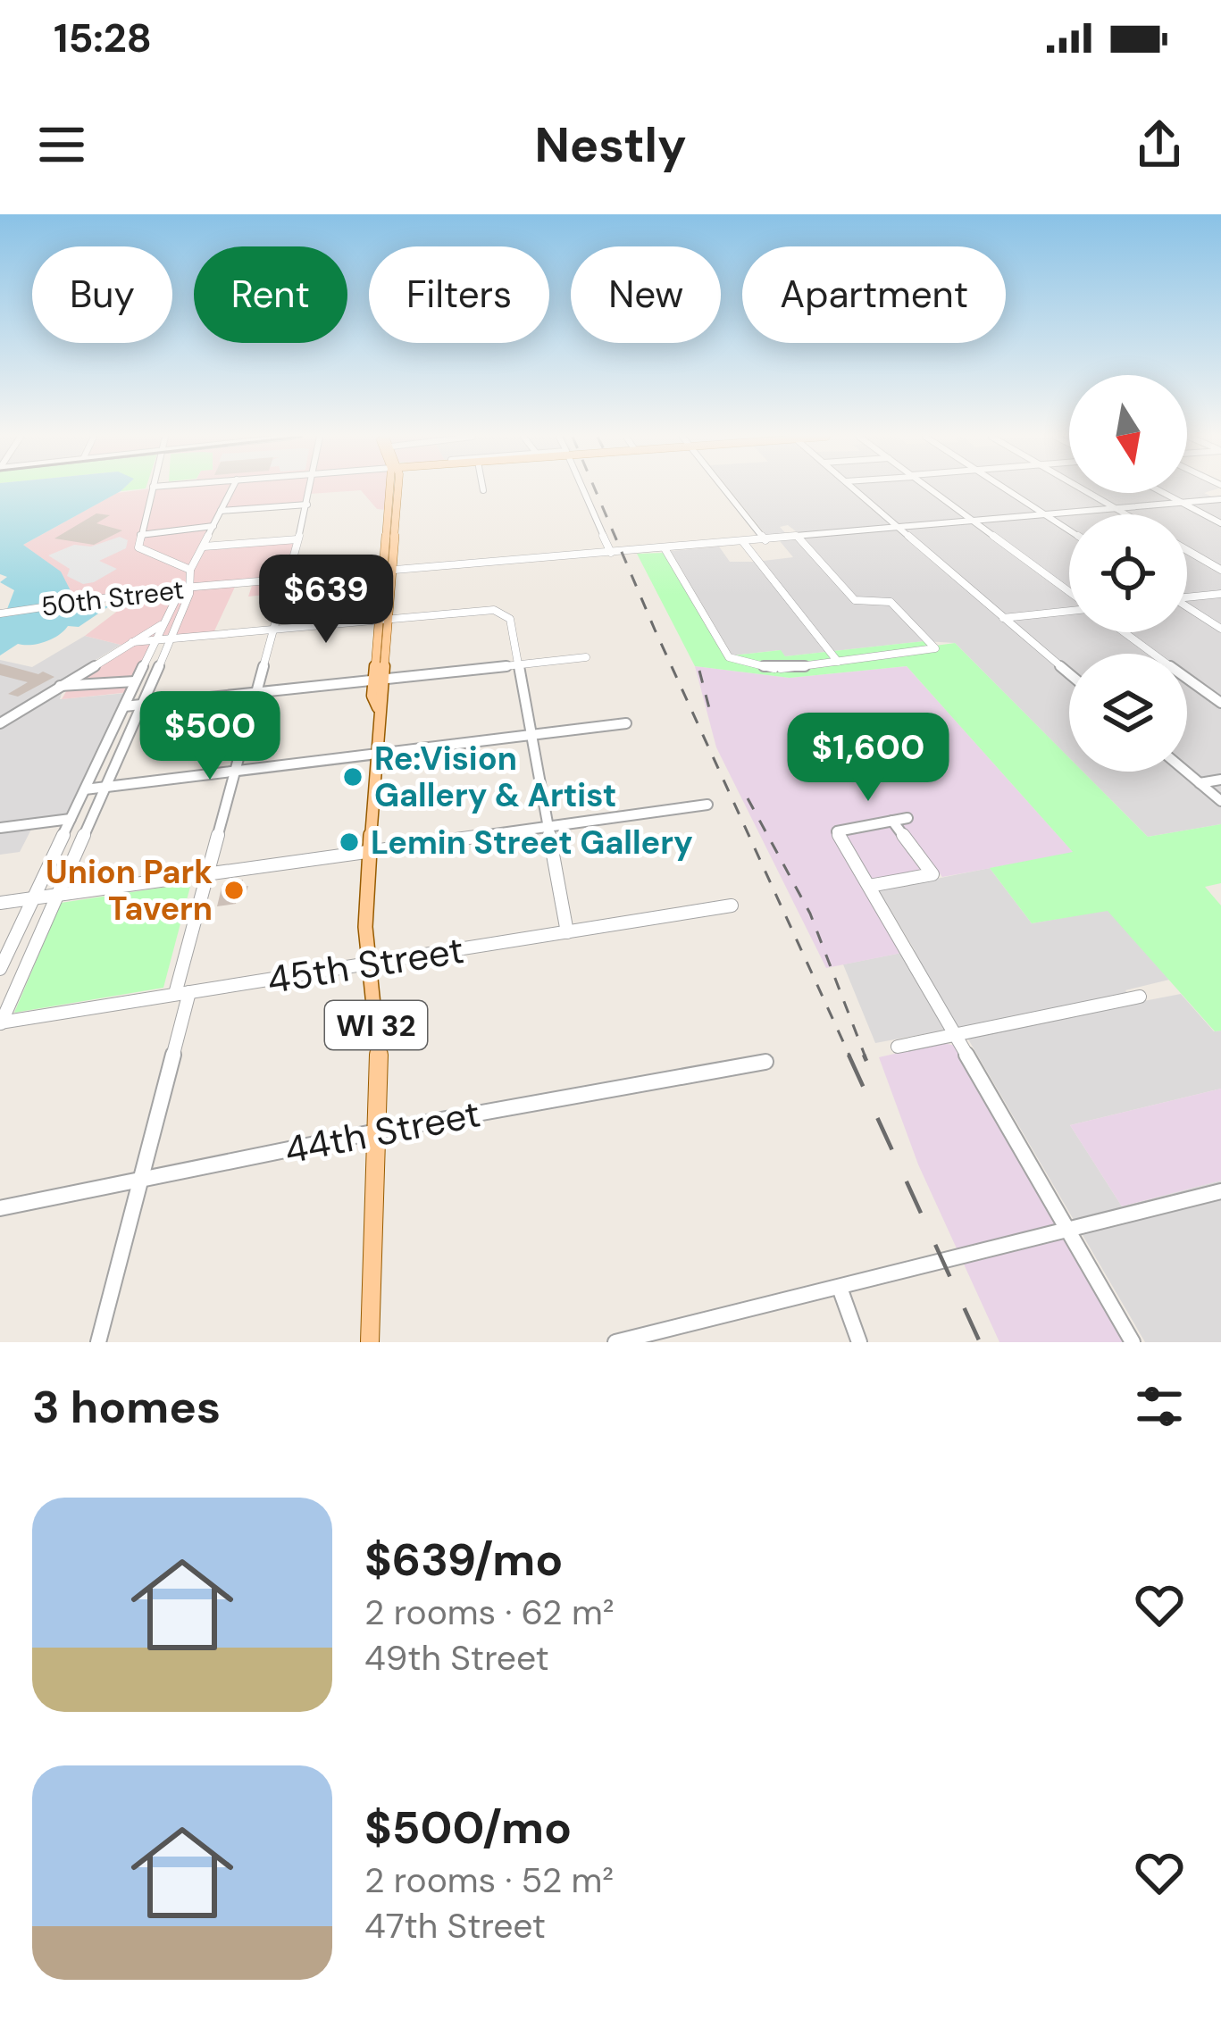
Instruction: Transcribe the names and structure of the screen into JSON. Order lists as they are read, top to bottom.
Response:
{
  "streets": {
    "main road": ["WI 32"],
    "street": ["50th Street", "45th Street", "44th Street"]
  },
  "crossings": [
    ["50th Street", "WI 32"],
    ["45th Street", "WI 32"],
    ["WI 32", "44th Street"]
  ],
  "places": ["Re:Vision Gallery & Artist", "Lemin Street Gallery", "Union Park Tavern"],
  "north": "bottom",
  "page": {
    "status": "15:28",
    "header": "Nestly",
    "chip": [
      "Buy",
      "Rent",
      "Filters",
      "New",
      "Apartment"
    ],
    "price": ["$639", "$500", "$1,600"],
    "heading": "3 homes",
    "list": [
      {
        "name": "$639/mo",
        "note": "2 rooms · 62 m² · 49th Street"
      },
      {
        "name": "$500/mo",
        "note": "2 rooms · 52 m² · 47th Street"
      }
    ]
  }
}
